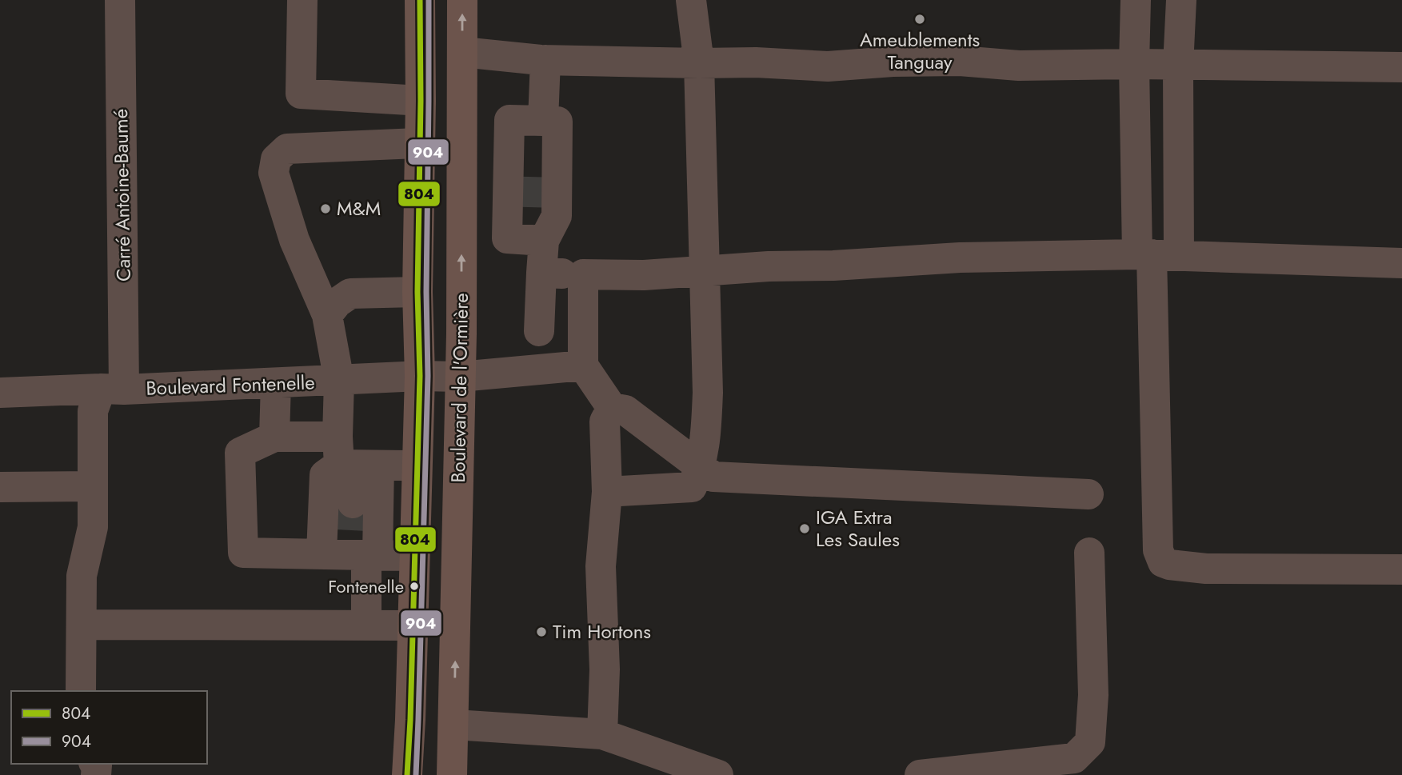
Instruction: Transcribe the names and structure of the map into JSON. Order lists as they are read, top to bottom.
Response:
{
  "streets": {
    "main road": ["Boulevard de l'Ormière"],
    "street": ["Carré Antoine-Baumé", "Boulevard Fontenelle"]
  },
  "crossings": [
    ["Carré Antoine-Baumé", "Boulevard Fontenelle"],
    ["Boulevard Fontenelle", "Boulevard de l'Ormière"]
  ],
  "places": [
    "Ameublements Tanguay",
    "M&M",
    "IGA Extra Les Saules",
    "Fontenelle",
    "Tim Hortons"
  ],
  "lines": ["transit line 804", "transit line 904"],
  "legend": ["804", "904"]
}
